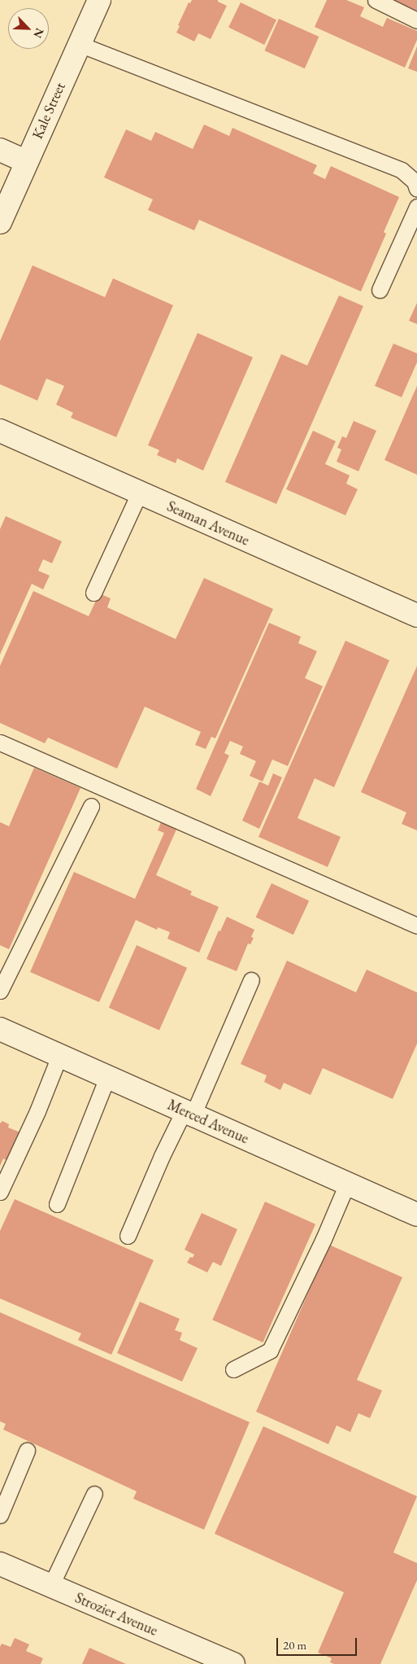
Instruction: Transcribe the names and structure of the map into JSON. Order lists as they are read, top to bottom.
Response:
{
  "streets": {
    "street": [
      "Kale Street",
      "Seaman Avenue",
      "Merced Avenue",
      "Strozier Avenue"
    ]
  },
  "scale_bar": "20 m",
  "north": "bottom right"
}
